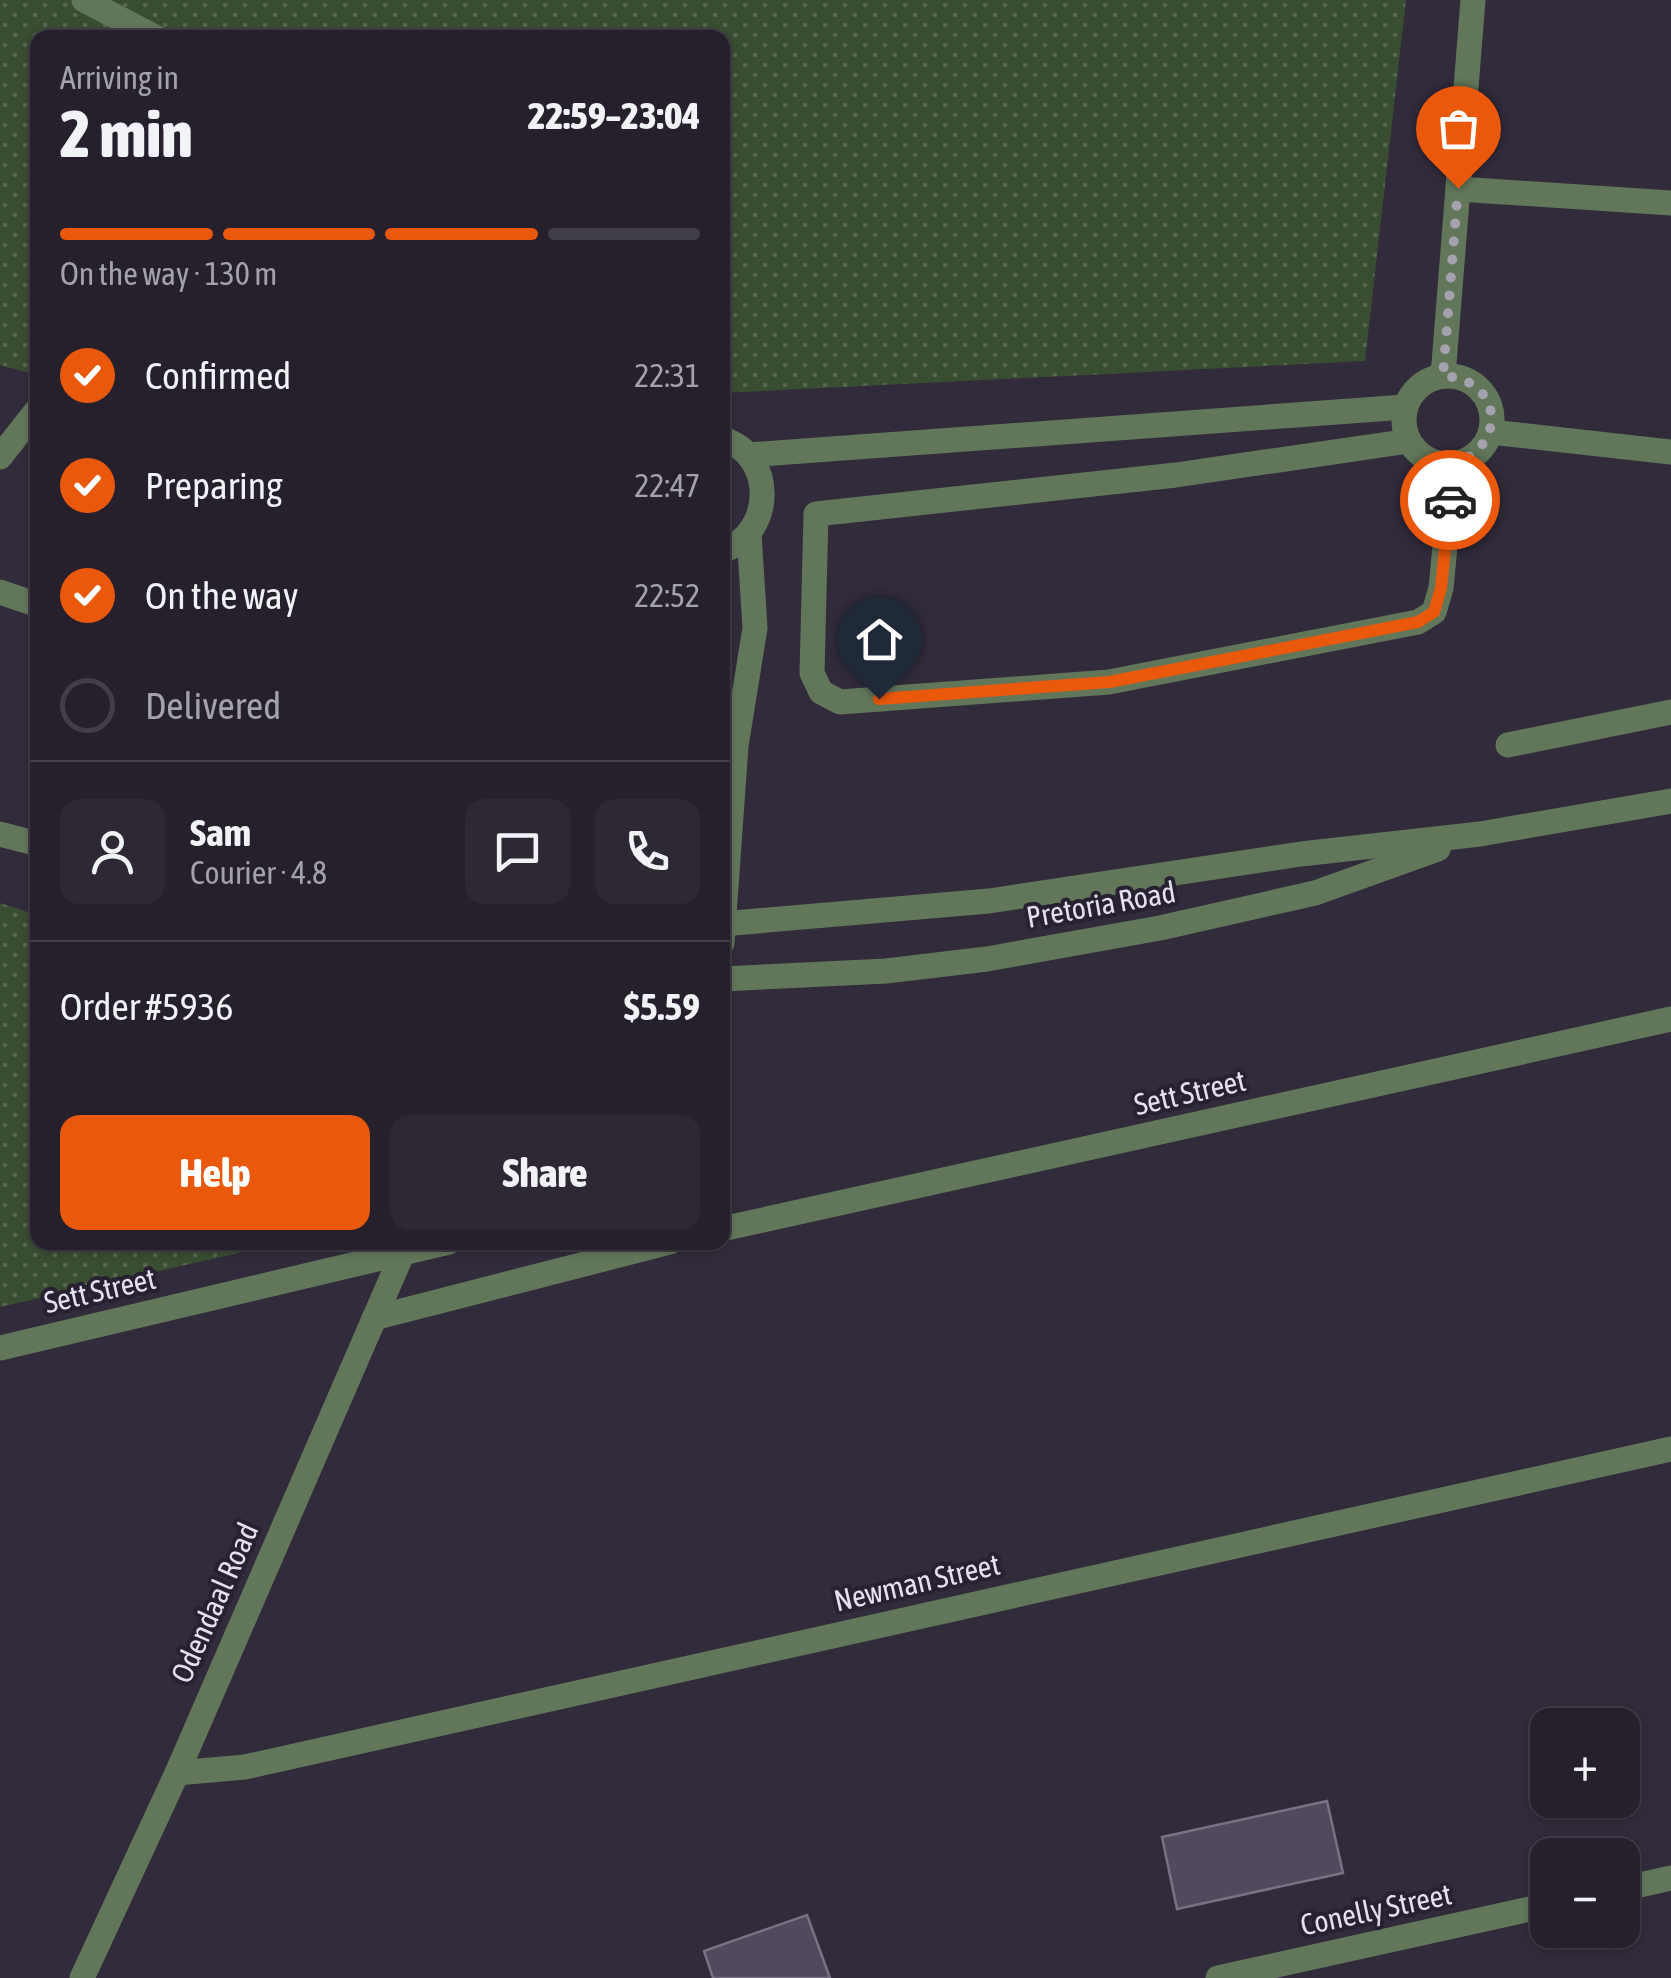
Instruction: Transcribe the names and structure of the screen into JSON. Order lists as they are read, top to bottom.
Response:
{
  "streets": {
    "street": [
      "Pretoria Road",
      "Sett Street",
      "Newman Street",
      "Odendaal Road",
      "Conelly Street"
    ]
  },
  "crossings": [
    ["Sett Street", "Odendaal Road"],
    ["Newman Street", "Odendaal Road"]
  ],
  "page": {
    "heading": ["2 min", "Arriving in", "22:59–23:04"],
    "panel": [
      "Sam",
      "Courier · 4.8",
      "Order #5936",
      "$5.59"
    ],
    "bar": "On the way · 130 m",
    "list": [
      ["Confirmed", "22:31"],
      ["Preparing", "22:47"],
      ["On the way", "22:52"],
      "Delivered"
    ],
    "buttons": ["Help", "Share"],
    "map_buttons": ["+", "−"]
  }
}
